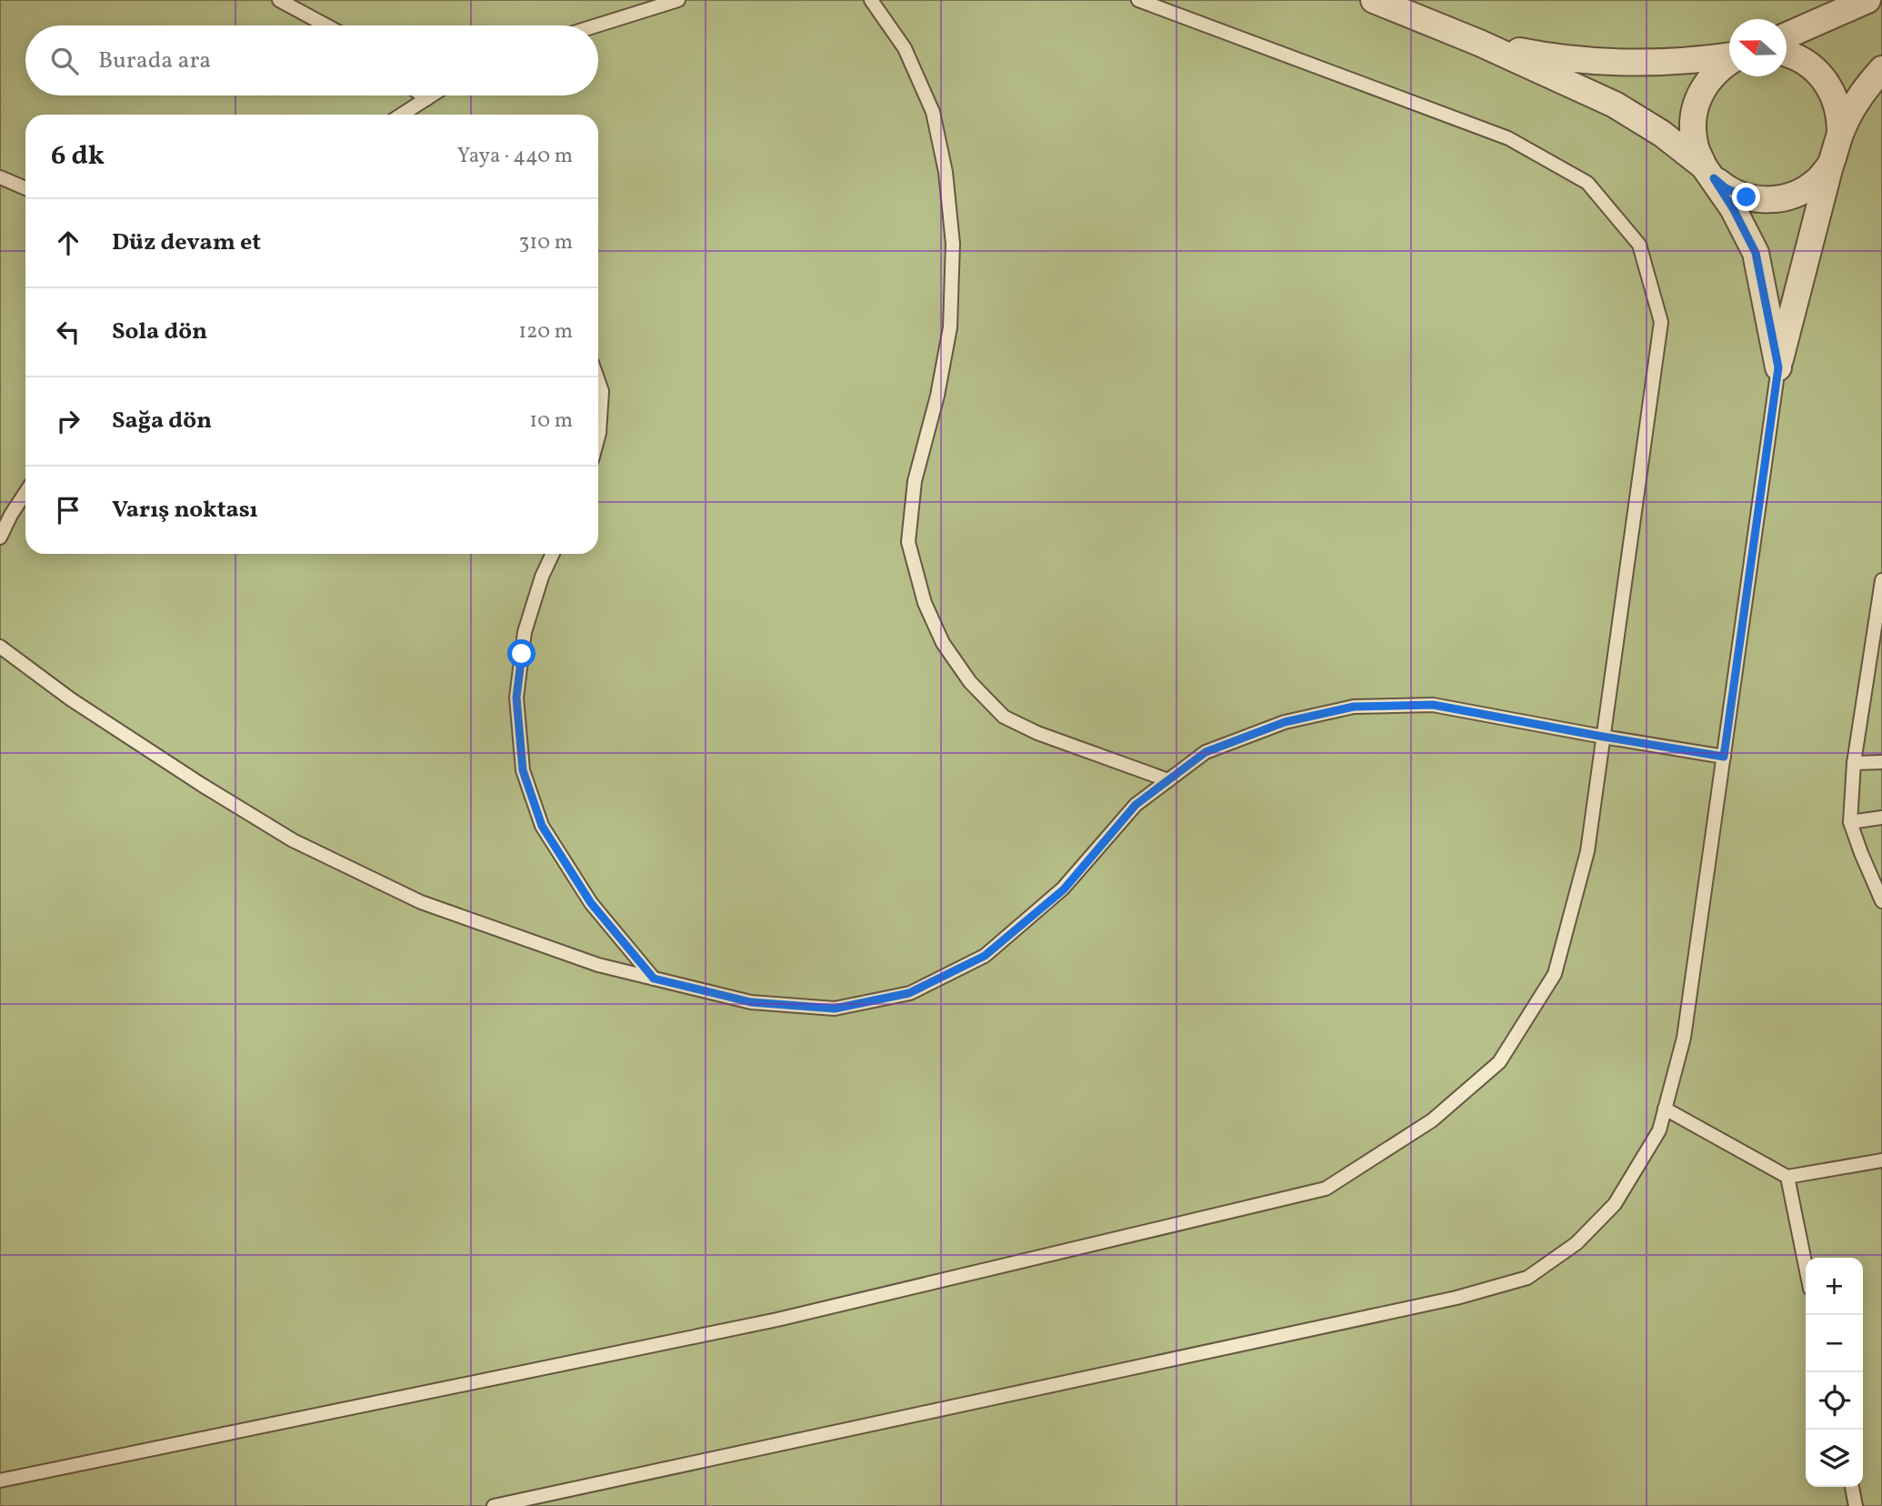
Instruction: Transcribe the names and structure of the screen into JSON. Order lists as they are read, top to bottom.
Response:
{
  "north": "left",
  "page": {
    "search": "Burada ara",
    "heading": ["6 dk", "Yaya · 440 m"],
    "list": [
      ["Düz devam et", "310 m"],
      ["Sola dön", "120 m"],
      ["Sağa dön", "10 m"],
      "Varış noktası"
    ],
    "map_buttons": ["+", "−"]
  }
}
